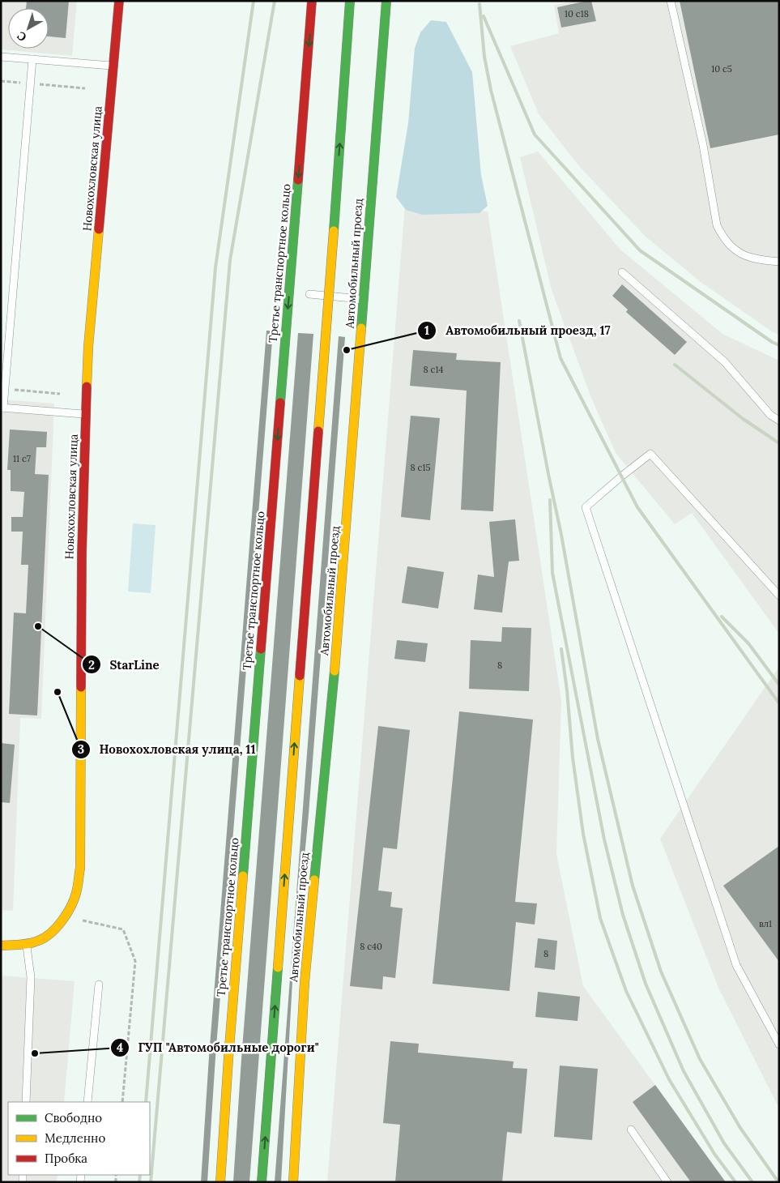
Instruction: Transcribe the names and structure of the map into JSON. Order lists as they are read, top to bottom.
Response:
{
  "streets": {
    "main road": ["Новохохловская улица", "Третье транспортное кольцо", "Автомобильный проезд"]
  },
  "places": [
    "Автомобильный проезд, 17",
    "StarLine",
    "Новохохловская улица, 11",
    "ГУП \"Автомобильные дороги\""
  ],
  "house_numbers": [
    "10 с18",
    "10 с5",
    "8 с14",
    "11 с7",
    "8 с15",
    "8",
    "вл1",
    "8 с40",
    "8"
  ],
  "legend": ["Свободно", "Медленно", "Пробка"],
  "north": "bottom left"
}
